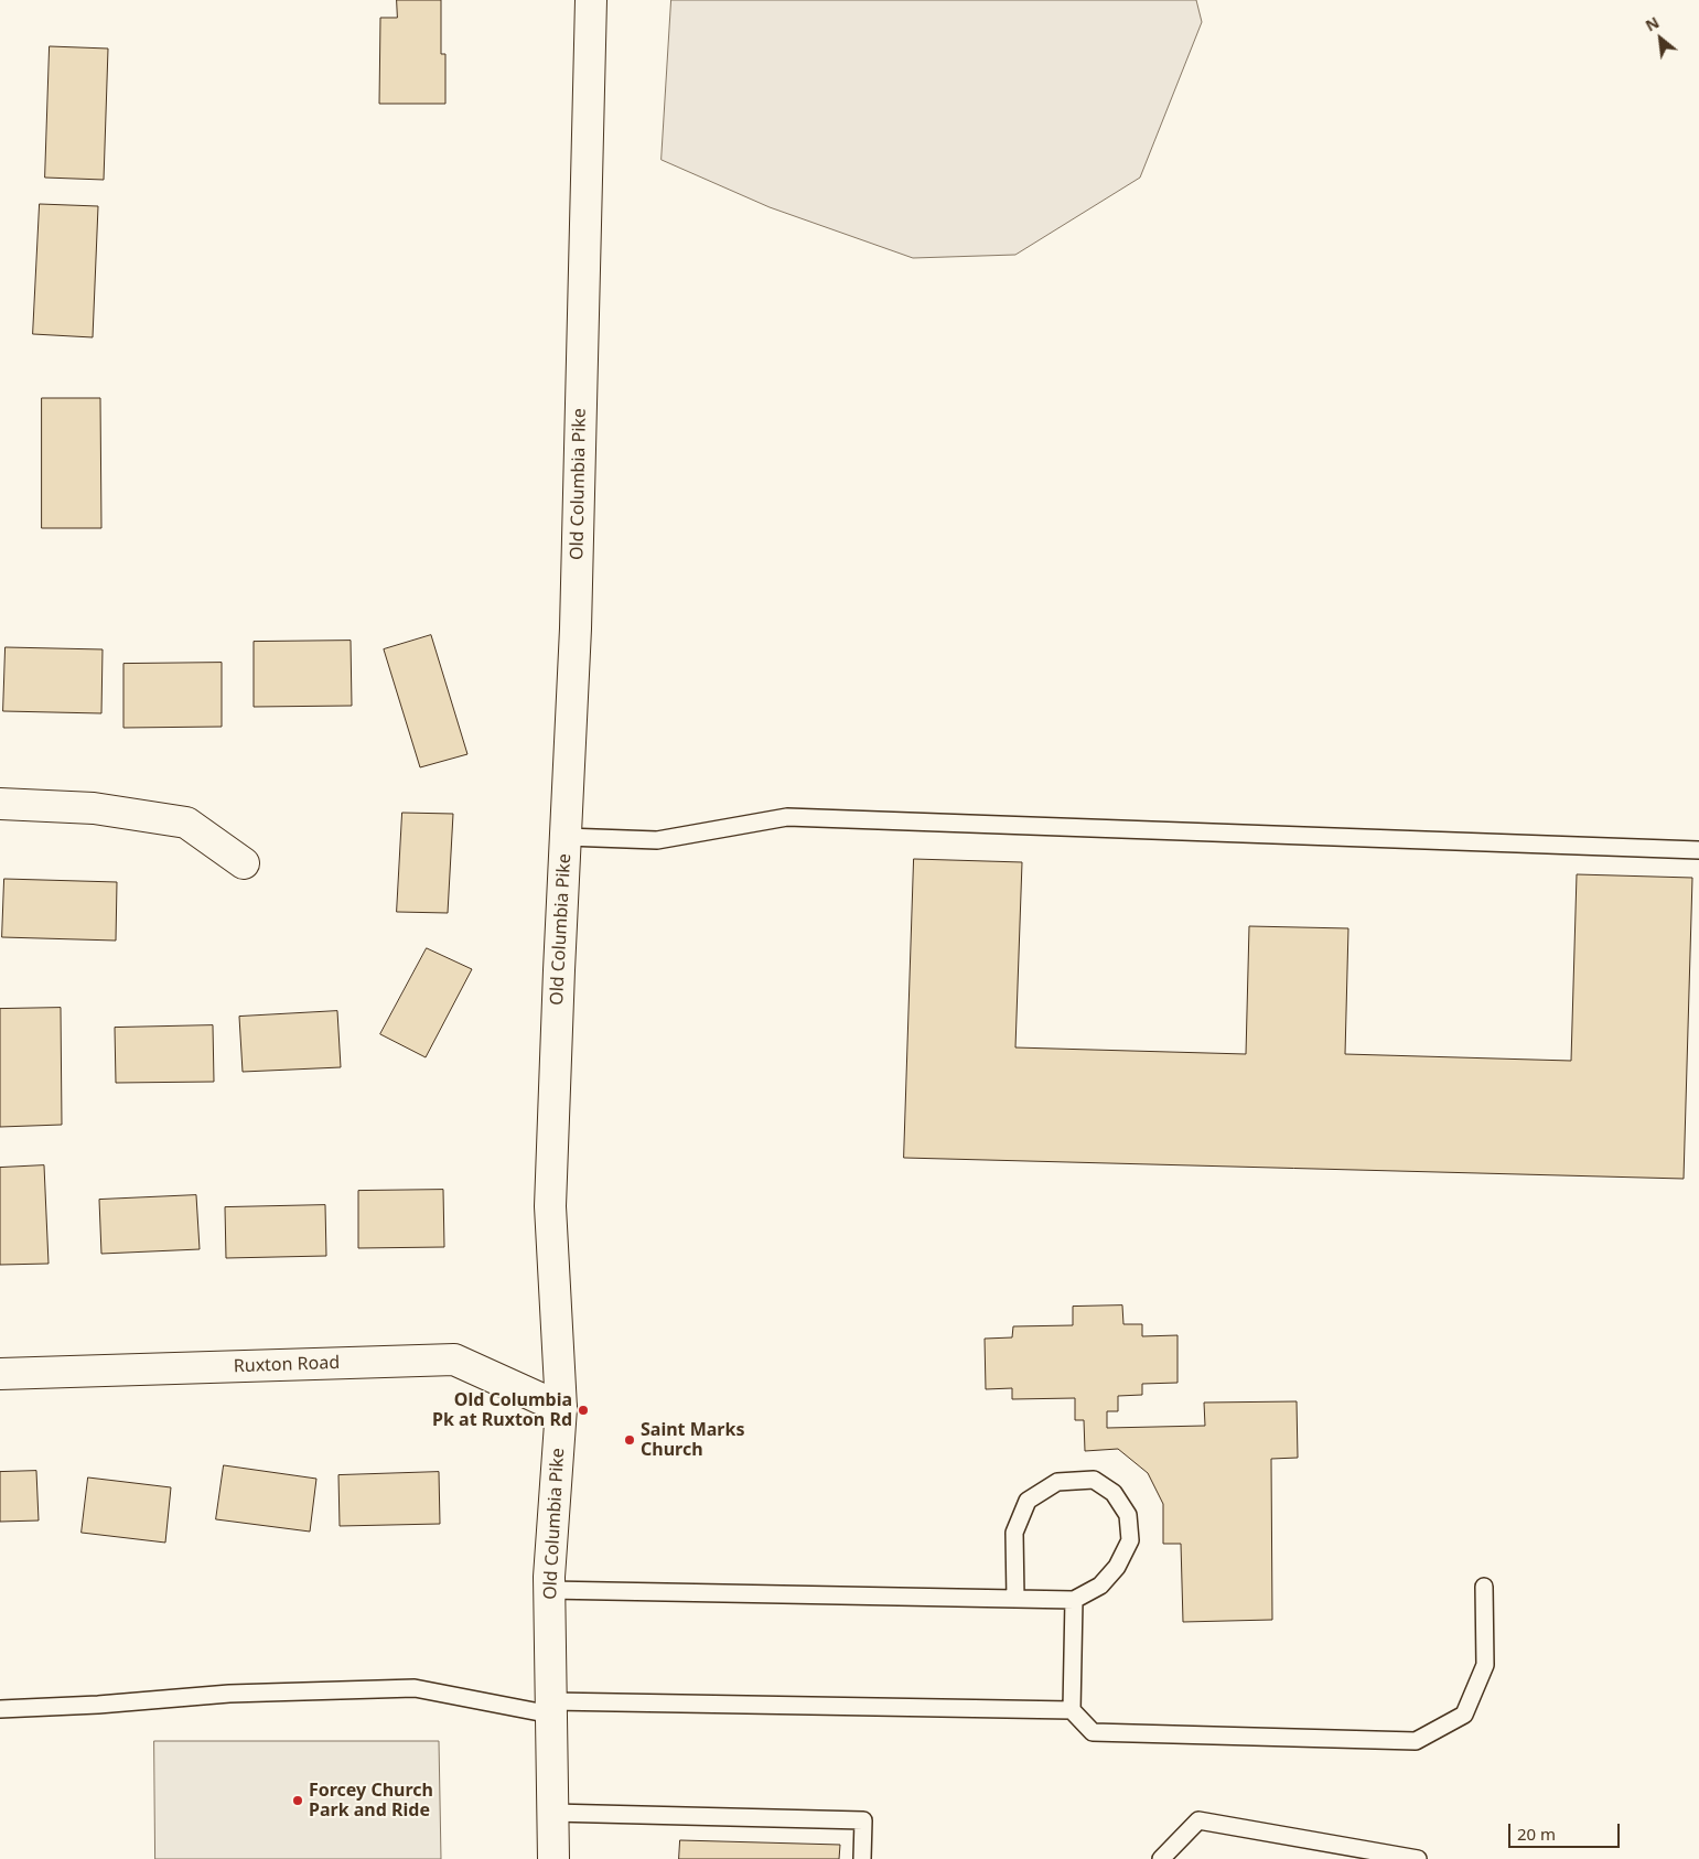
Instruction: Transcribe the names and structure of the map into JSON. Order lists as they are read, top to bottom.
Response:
{
  "streets": {
    "main road": ["Old Columbia Pike", "Ruxton Road"]
  },
  "crossings": [
    ["Old Columbia Pike", "Ruxton Road"]
  ],
  "places": ["Old Columbia Pk at Ruxton Rd", "Saint Marks Church", "Forcey Church Park and Ride"],
  "scale_bar": "20 m",
  "north": "top left"
}
